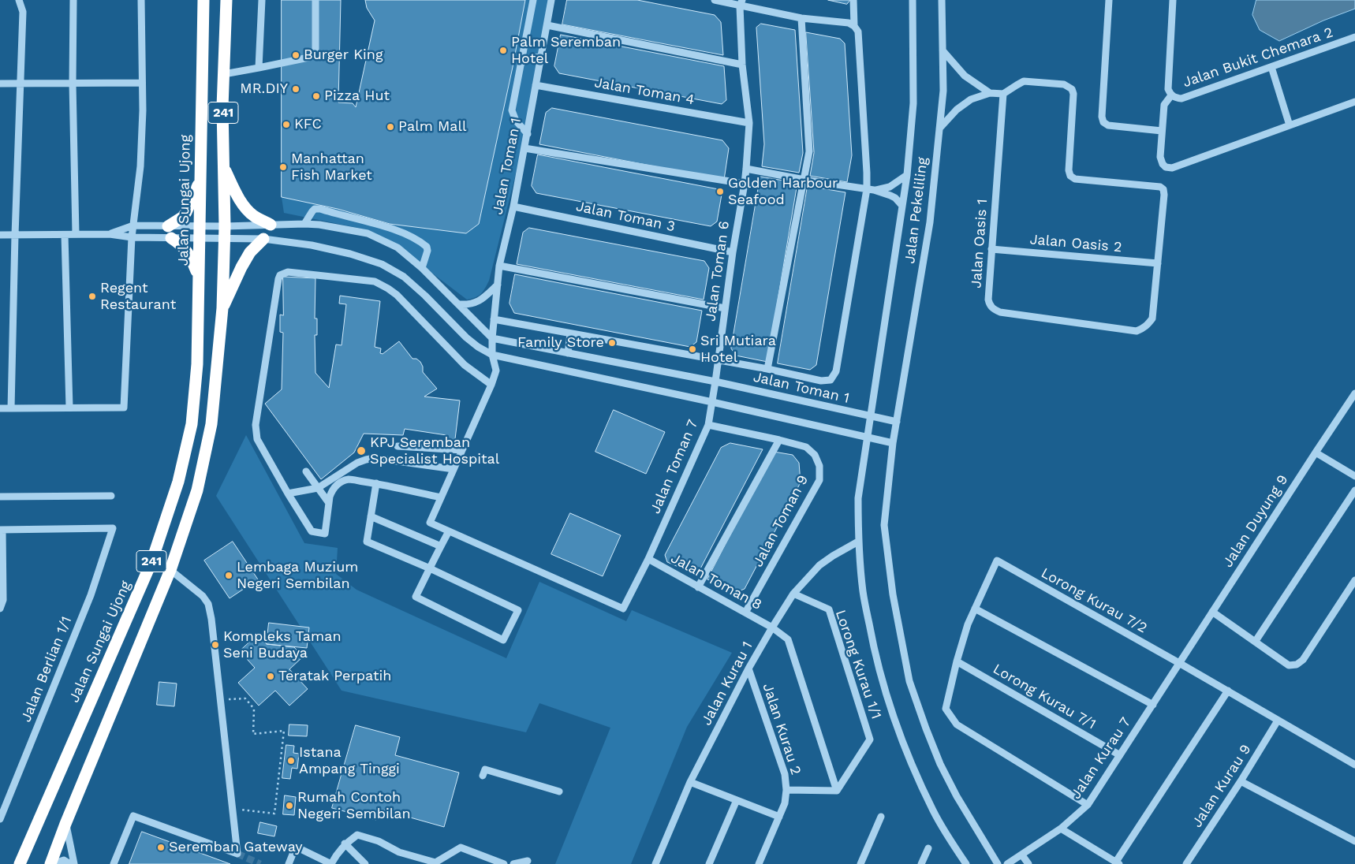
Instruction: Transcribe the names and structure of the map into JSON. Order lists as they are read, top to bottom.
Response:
{
  "streets": {
    "highway": ["241", "Jalan Sungai Ujong"],
    "street": [
      "Jalan Bukit Chemara 2",
      "Jalan Toman 4",
      "Jalan Toman 1",
      "Jalan Pekeliling",
      "Jalan Toman 3",
      "Jalan Oasis 1",
      "Jalan Oasis 2",
      "Jalan Toman 6",
      "Jalan Toman 7",
      "Jalan Toman 9",
      "Jalan Duyung 9",
      "Jalan Toman 8",
      "Lorong Kurau 7/2",
      "Lorong Kurau 1/1",
      "Jalan Berlian 1/1",
      "Jalan Kurau 1",
      "Lorong Kurau 7/1",
      "Jalan Kurau 2",
      "Jalan Kurau 7",
      "Jalan Kurau 9"
    ]
  },
  "crossings": [
    ["Jalan Toman 4", "Jalan Toman 1"],
    ["Jalan Toman 4", "Jalan Toman 6"],
    ["Jalan Toman 1", "Jalan Pekeliling"],
    ["Jalan Toman 1", "Jalan Toman 3"],
    ["Jalan Toman 1", "Jalan Toman 6"],
    ["Jalan Toman 1", "Jalan Toman 7"],
    ["Jalan Pekeliling", "Jalan Kurau 1"],
    ["Jalan Toman 3", "Jalan Toman 6"],
    ["Jalan Oasis 1", "Jalan Oasis 2"],
    ["Jalan Toman 6", "Jalan Toman 7"],
    ["Jalan Toman 7", "Jalan Toman 9"],
    ["Jalan Toman 7", "Jalan Toman 8"],
    ["Jalan Toman 9", "Jalan Toman 8"],
    ["Jalan Duyung 9", "Lorong Kurau 7/2"],
    ["Jalan Duyung 9", "Jalan Kurau 7"],
    ["Jalan Toman 8", "Lorong Kurau 1/1"],
    ["Jalan Toman 8", "Jalan Kurau 1"],
    ["Lorong Kurau 7/2", "Jalan Kurau 7"],
    ["Lorong Kurau 7/2", "Jalan Kurau 9"],
    ["Lorong Kurau 1/1", "Jalan Kurau 1"],
    ["Jalan Kurau 1", "Jalan Kurau 2"],
    ["Lorong Kurau 7/1", "Jalan Kurau 7"]
  ],
  "places": [
    "Palm Seremban Hotel",
    "Burger King",
    "MR.DIY",
    "Pizza Hut",
    "KFC",
    "Palm Mall",
    "Manhattan Fish Market",
    "Golden Harbour Seafood",
    "Regent Restaurant",
    "Family Store",
    "Sri Mutiara Hotel",
    "KPJ Seremban Specialist Hospital",
    "Lembaga Muzium Negeri Sembilan",
    "Kompleks Taman Seni Budaya",
    "Teratak Perpatih",
    "Istana Ampang Tinggi",
    "Rumah Contoh Negeri Sembilan",
    "Seremban Gateway"
  ]
}
